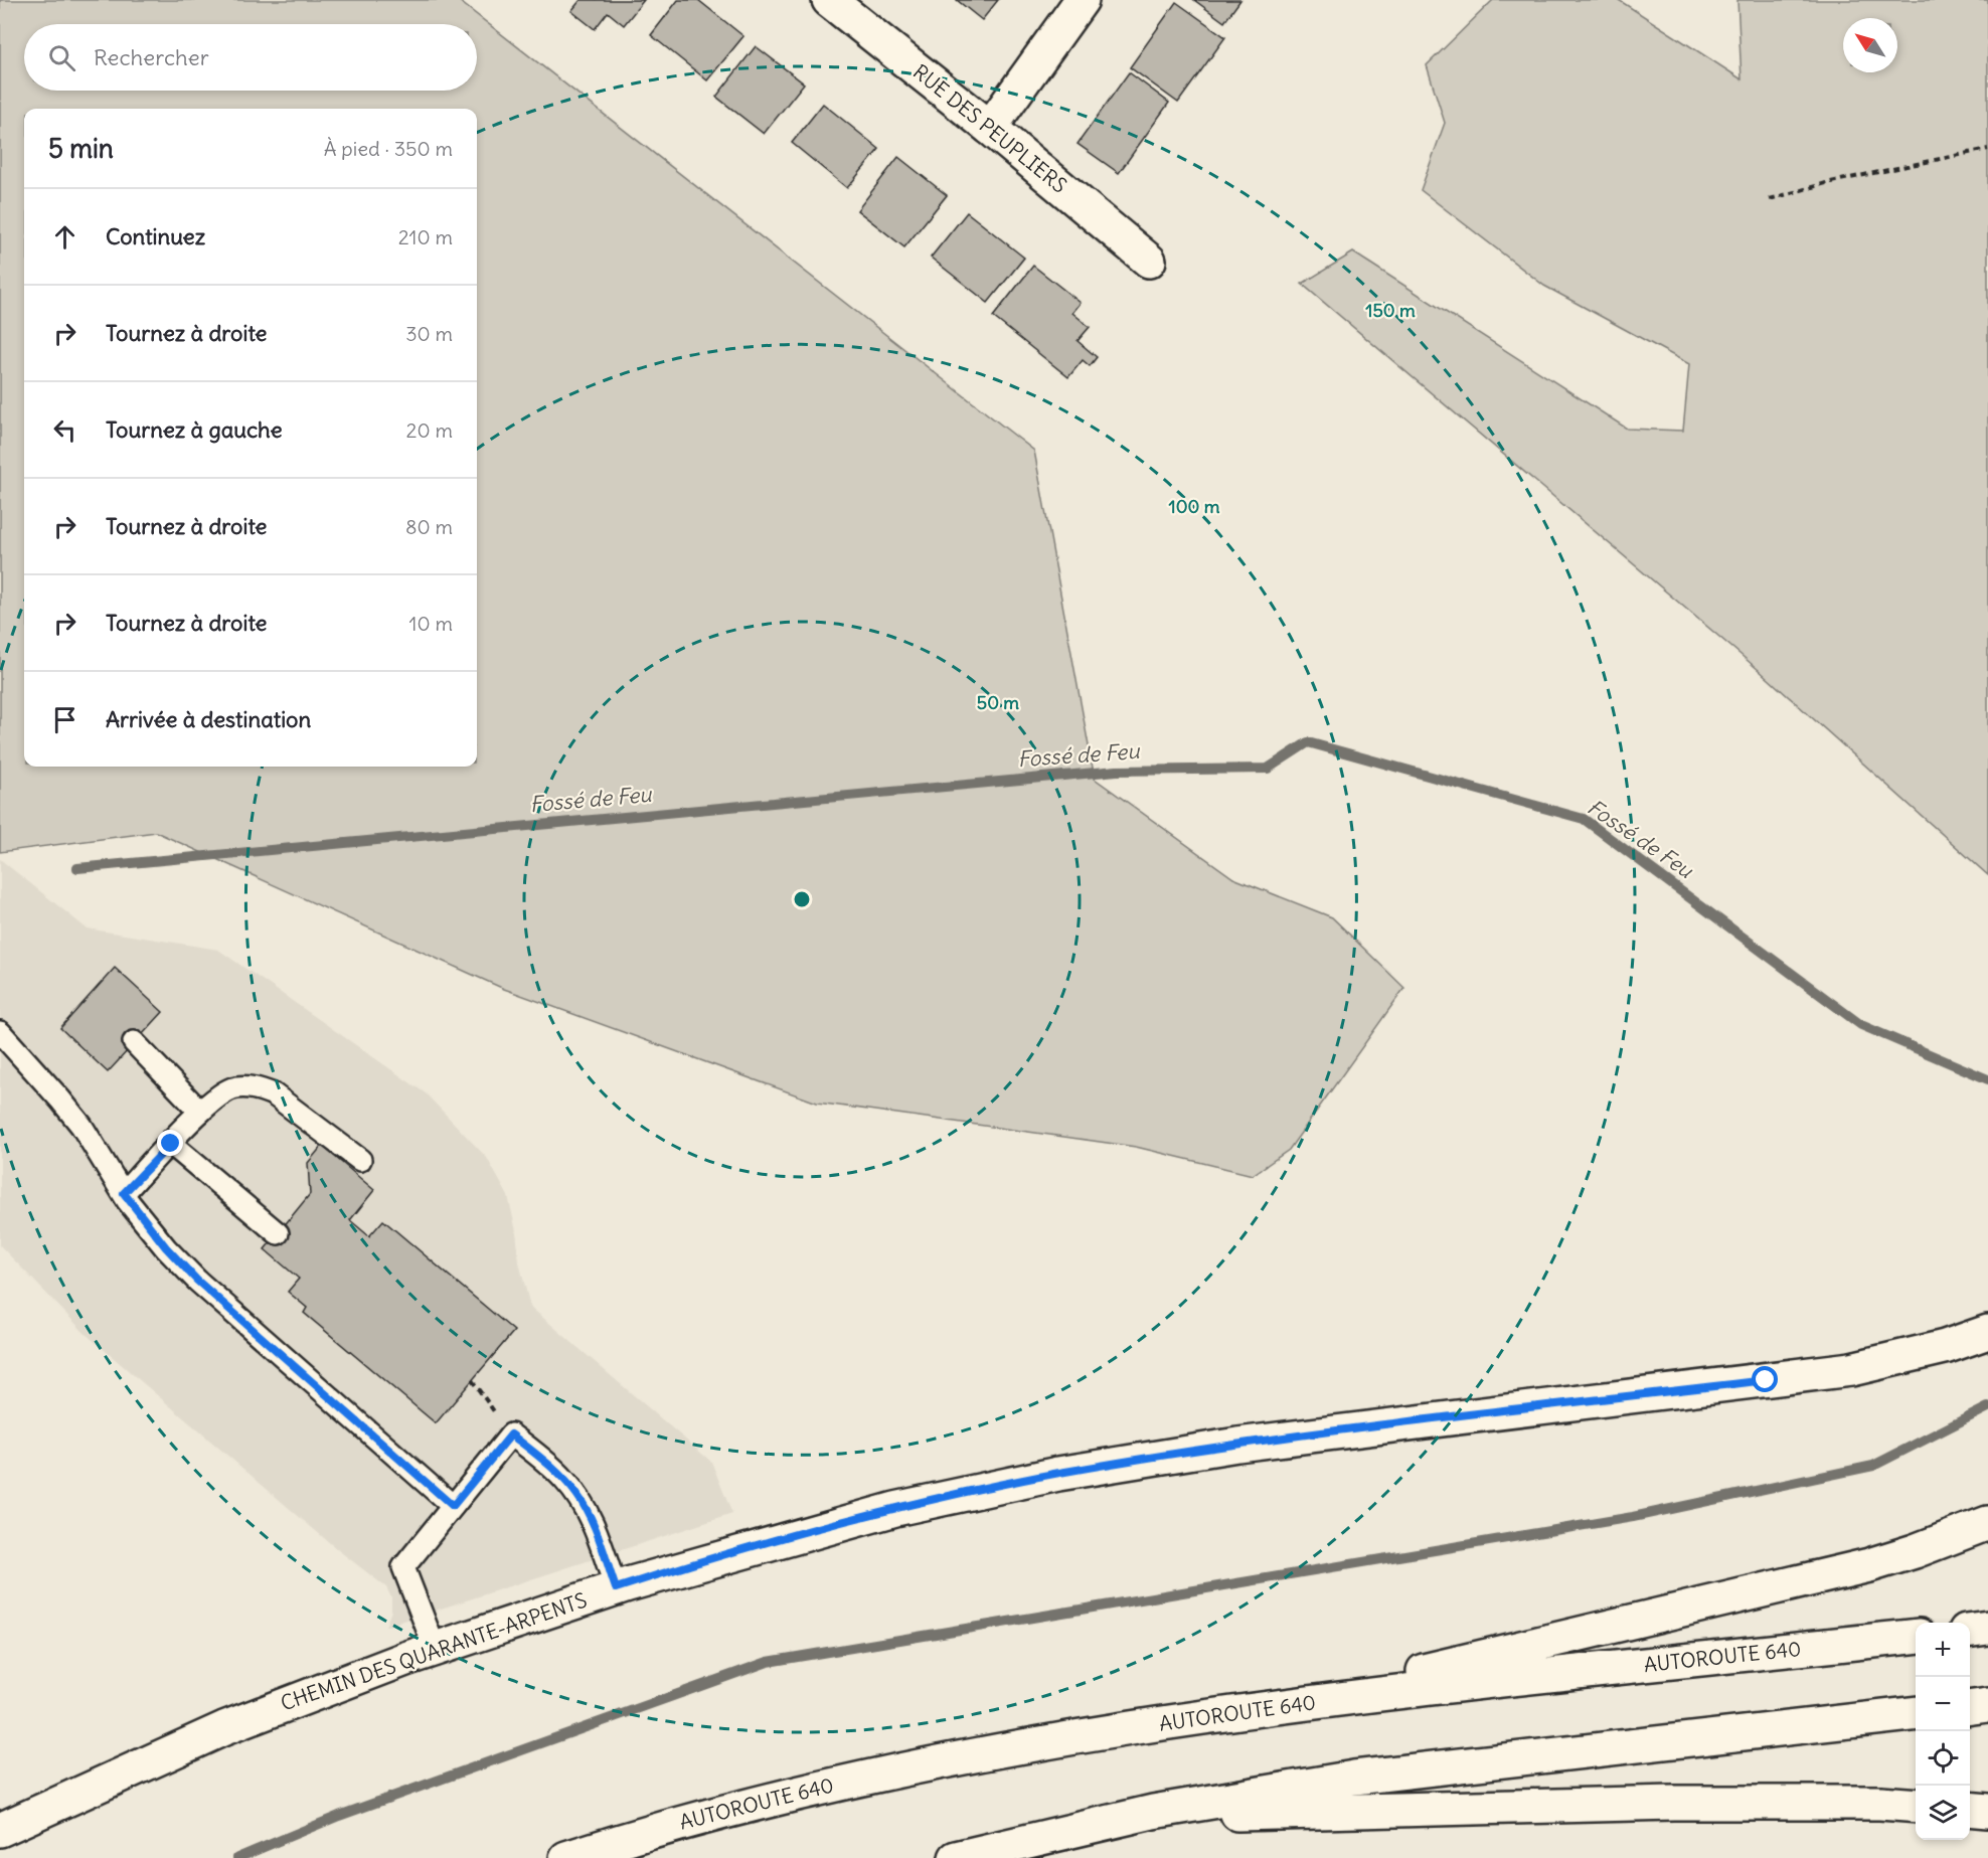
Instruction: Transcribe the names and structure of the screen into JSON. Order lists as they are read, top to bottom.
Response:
{
  "streets": {
    "main road": ["RUE DES PEUPLIERS", "CHEMIN DES QUARANTE-ARPENTS", "AUTOROUTE 640"]
  },
  "water": ["Fossé de Feu"],
  "north": "top left",
  "page": {
    "search": "Rechercher",
    "heading": ["5 min", "À pied · 350 m"],
    "list": [
      ["Continuez", "210 m"],
      ["Tournez à droite", "30 m"],
      ["Tournez à gauche", "20 m"],
      ["Tournez à droite", "80 m"],
      ["Tournez à droite", "10 m"],
      "Arrivée à destination"
    ],
    "map_buttons": ["+", "−"]
  },
  "rings": ["150 m", "100 m", "50 m"]
}
